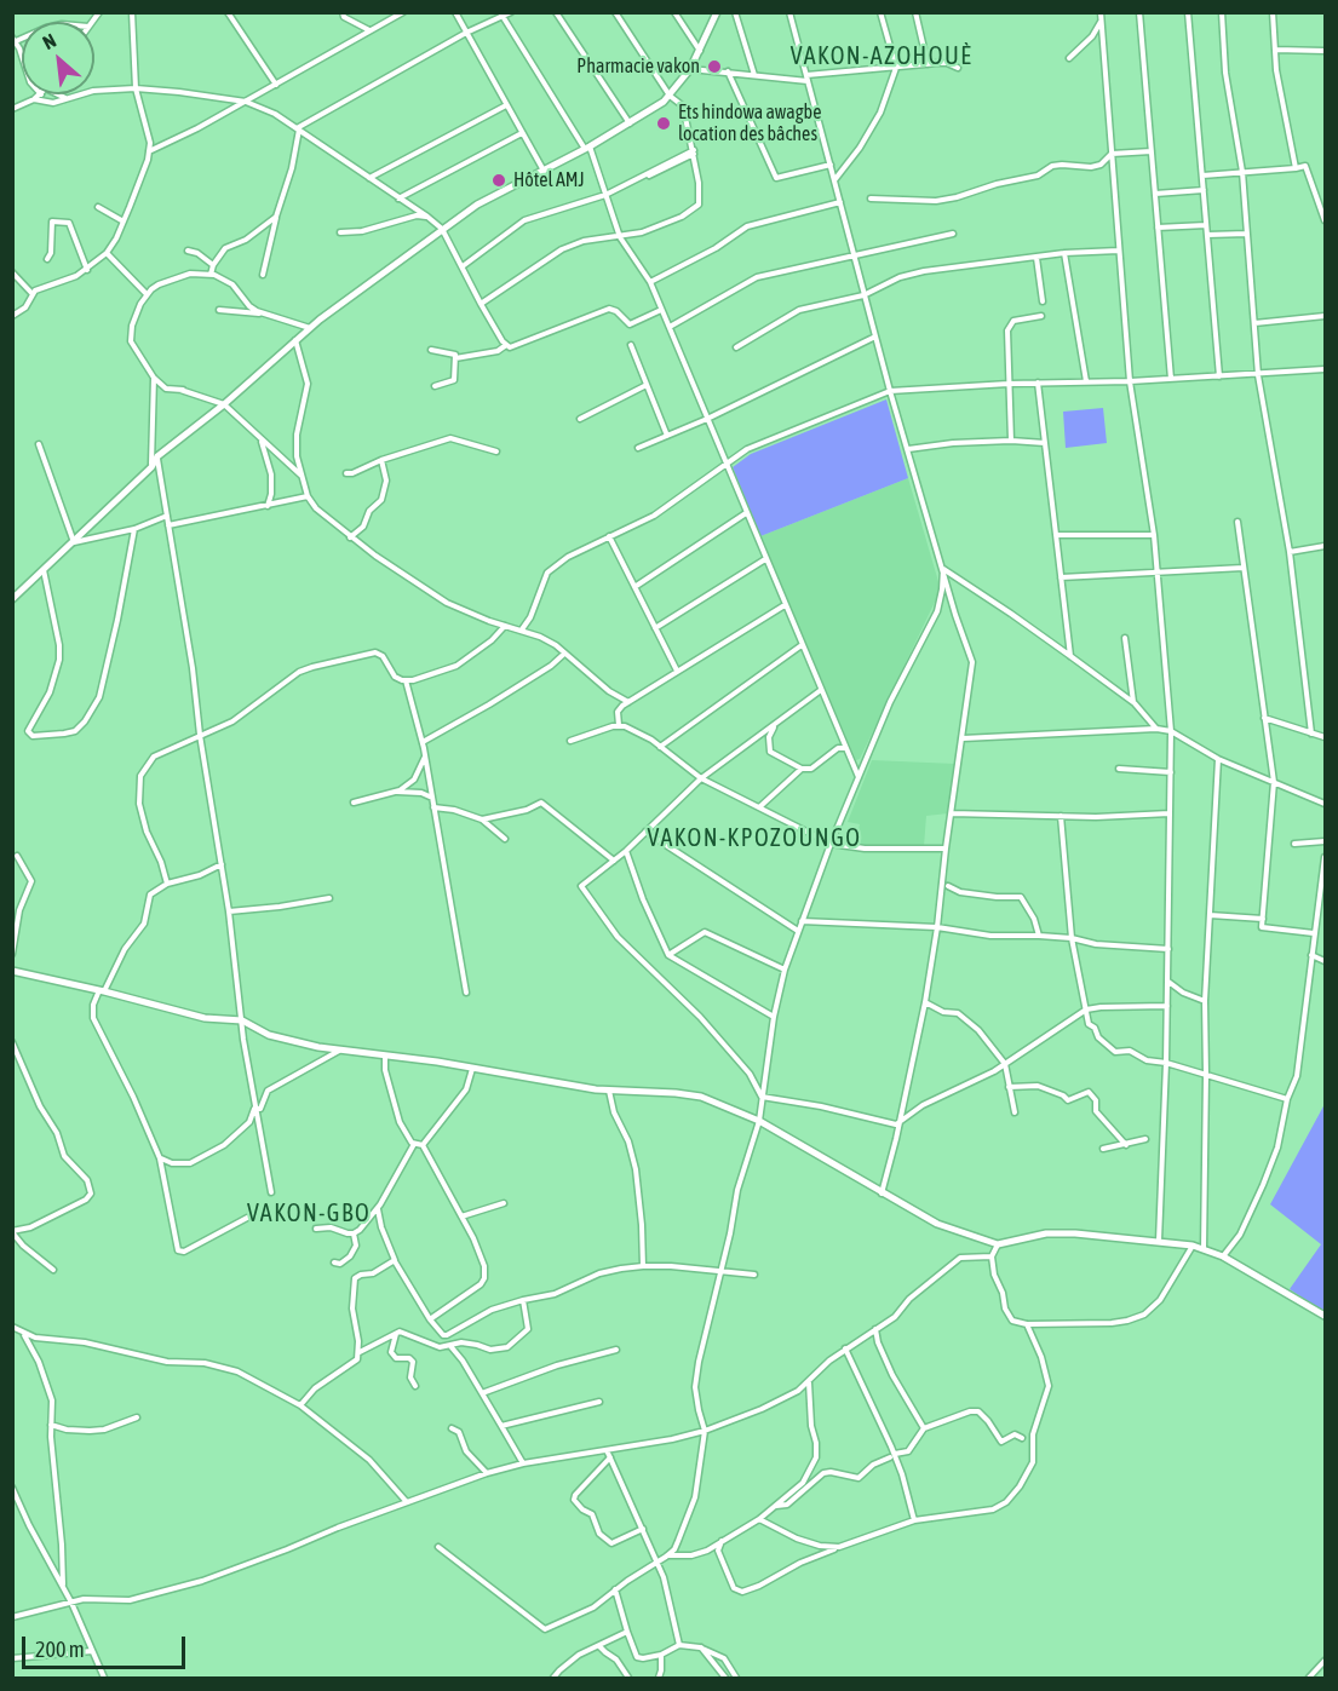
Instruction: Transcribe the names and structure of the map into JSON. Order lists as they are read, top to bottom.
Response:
{
  "districts": ["VAKON-AZOHOUÈ", "VAKON-KPOZOUNGO", "VAKON-GBO"],
  "places": ["Pharmacie vakon", "Ets hindowa awagbe location des bâches", "Hôtel AMJ"],
  "scale_bar": "200 m",
  "north": "top left"
}
